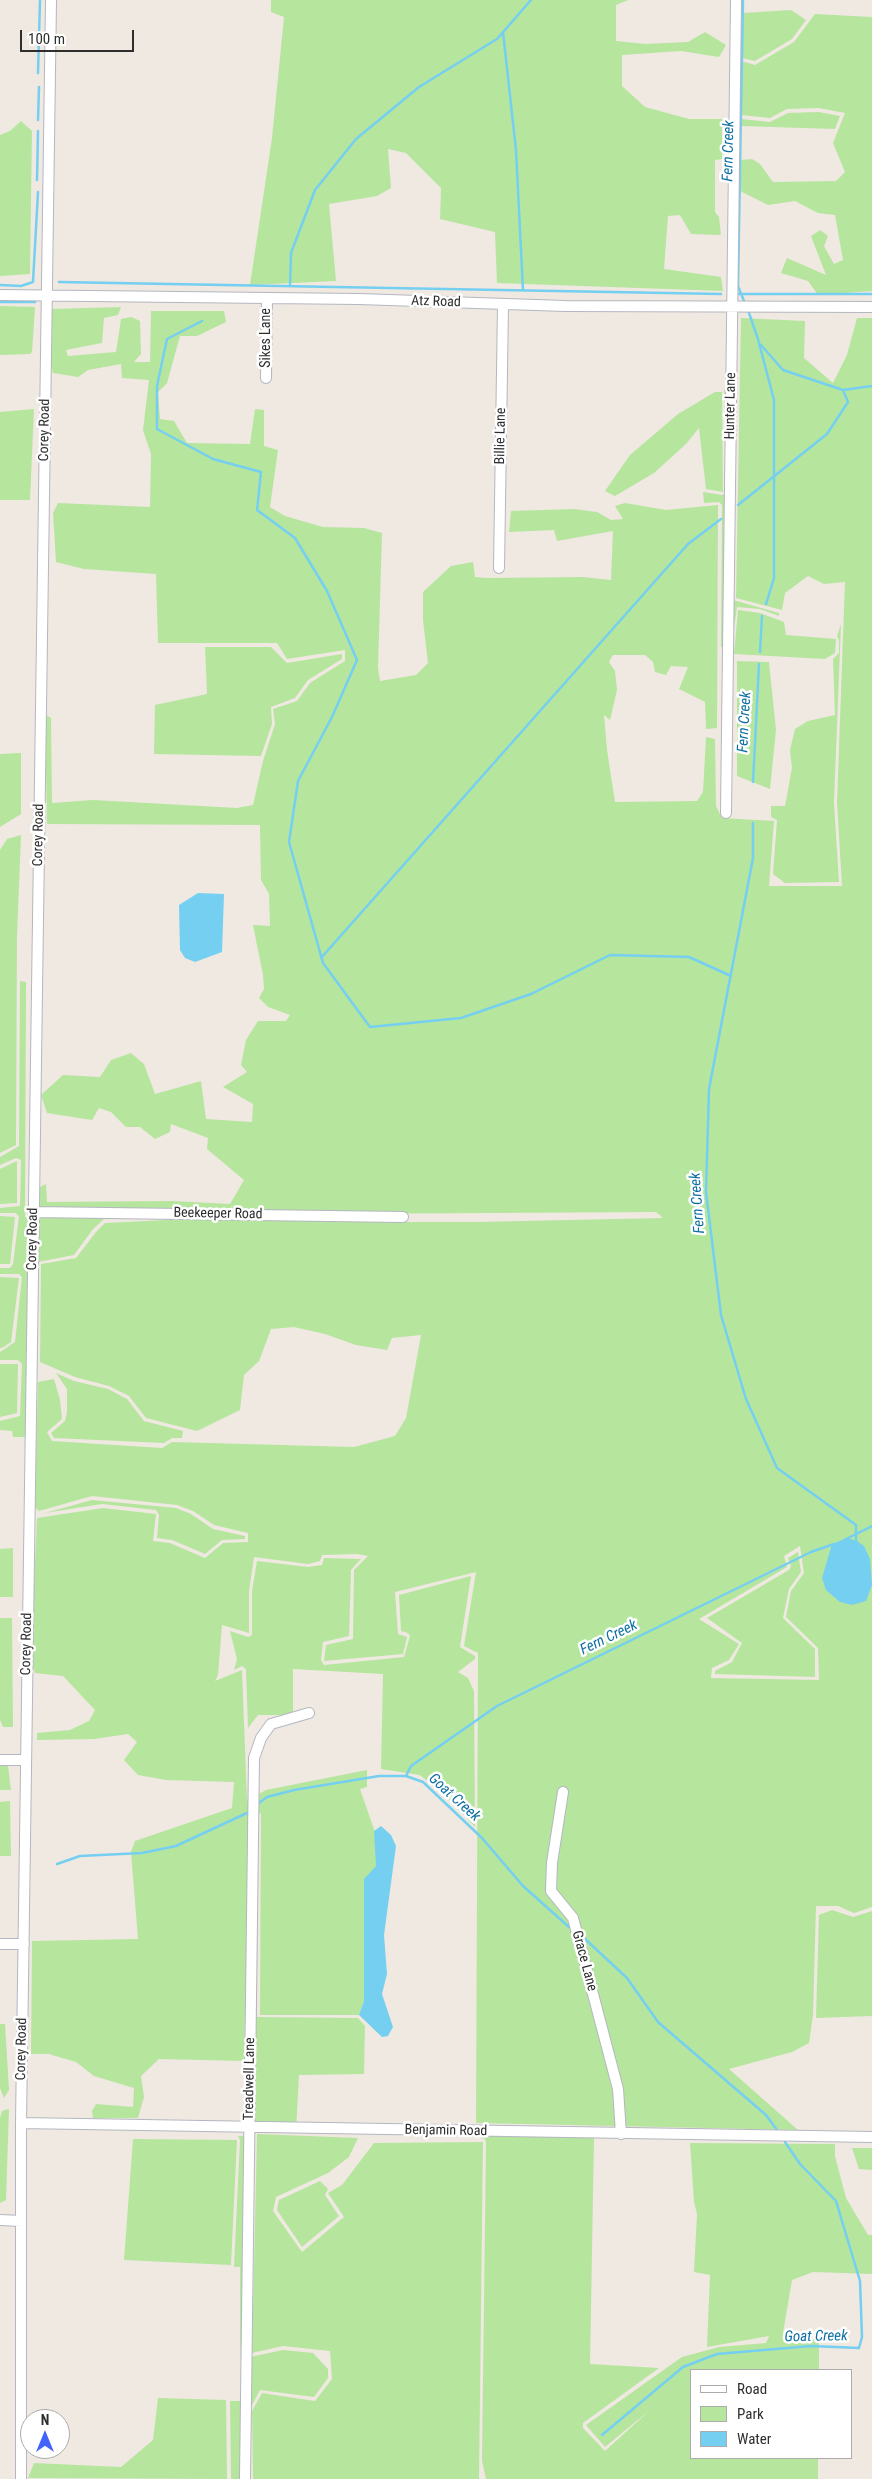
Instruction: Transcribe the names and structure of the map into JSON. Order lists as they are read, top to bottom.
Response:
{
  "streets": {
    "street": [
      "Atz Road",
      "Sikes Lane",
      "Hunter Lane",
      "Corey Road",
      "Billie Lane",
      "Beekeeper Road",
      "Grace Lane",
      "Treadwell Lane",
      "Benjamin Road"
    ]
  },
  "crossings": [
    ["Atz Road", "Sikes Lane"],
    ["Atz Road", "Hunter Lane"],
    ["Atz Road", "Corey Road"],
    ["Atz Road", "Billie Lane"],
    ["Corey Road", "Beekeeper Road"],
    ["Corey Road", "Benjamin Road"],
    ["Grace Lane", "Benjamin Road"],
    ["Treadwell Lane", "Benjamin Road"]
  ],
  "water": ["Fern Creek", "Goat Creek"],
  "legend": ["Road", "Park", "Water"],
  "scale_bar": "100 m",
  "north": "top"
}
